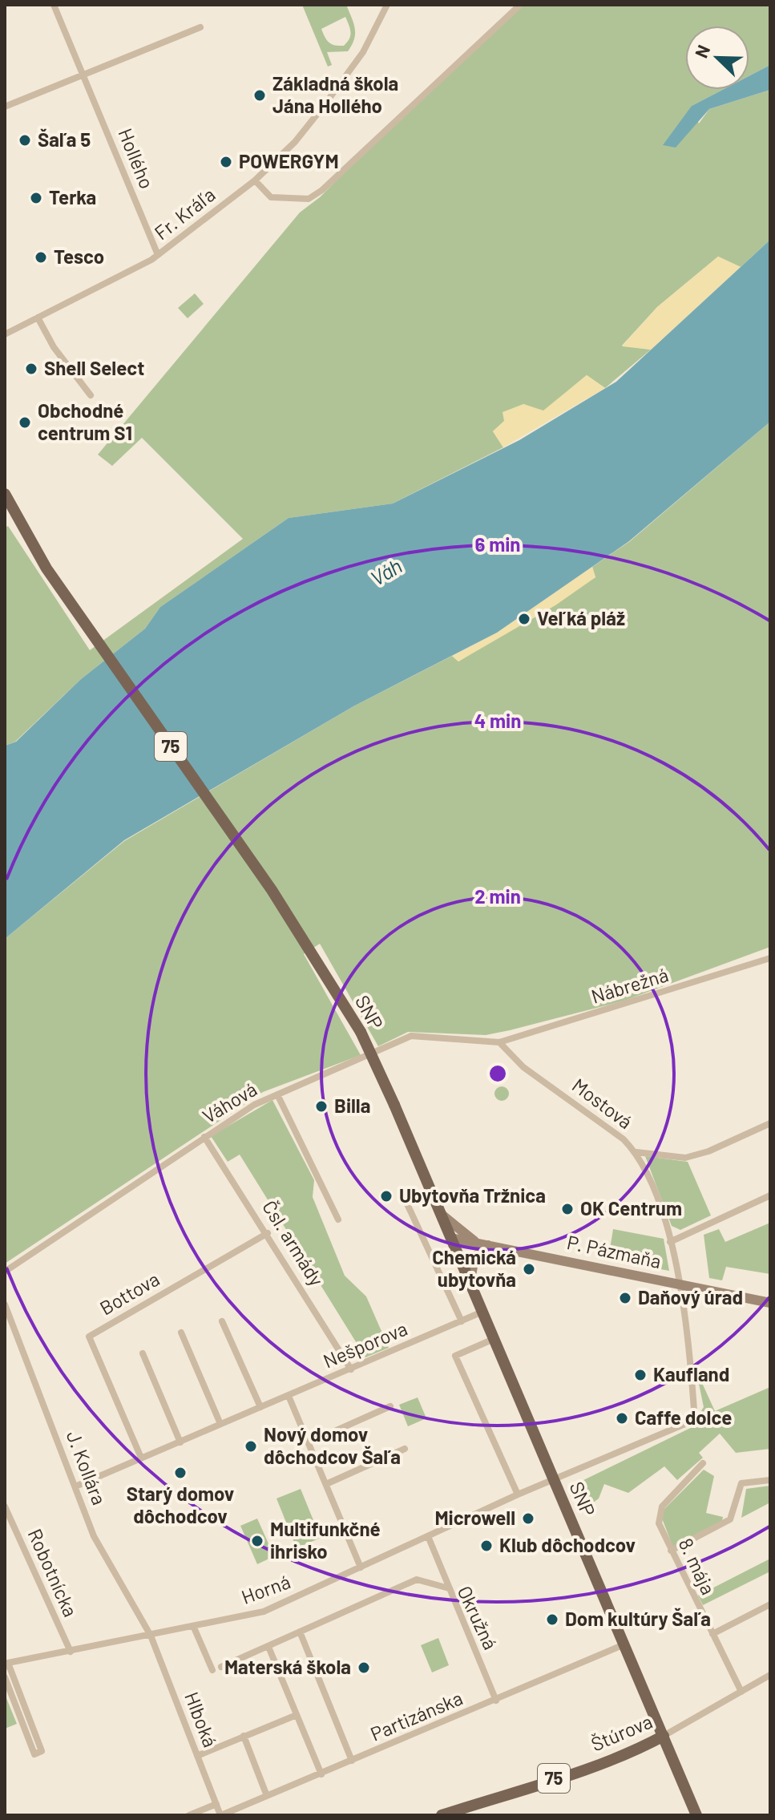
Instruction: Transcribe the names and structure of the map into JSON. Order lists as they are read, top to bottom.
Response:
{
  "streets": {
    "main road": [
      "75",
      "SNP",
      "P. Pázmaňa",
      "Štúrova"
    ],
    "street": [
      "Hollého",
      "Fr. Kráľa",
      "Nábrežná",
      "Váhová",
      "Mostová",
      "Čsl. armády",
      "Bottova",
      "Nešporova",
      "J. Kollára",
      "8. mája",
      "Robotnícka",
      "Horná",
      "Okružná",
      "Partizánska",
      "Hlboká"
    ]
  },
  "crossings": [
    ["Hollého", "Fr. Kráľa"],
    ["Nábrežná", "Váhová"],
    ["Nábrežná", "Mostová"],
    ["SNP", "P. Pázmaňa"],
    ["SNP", "Nešporova"],
    ["SNP", "Horná"],
    ["SNP", "Partizánska"],
    ["SNP", "Štúrova"],
    ["Váhová", "Mostová"],
    ["Váhová", "Čsl. armády"],
    ["Mostová", "P. Pázmaňa"],
    ["Mostová", "Horná"],
    ["Čsl. armády", "Bottova"],
    ["Čsl. armády", "Nešporova"],
    ["Bottova", "Nešporova"],
    ["Nešporova", "J. Kollára"],
    ["J. Kollára", "Horná"],
    ["J. Kollára", "Hlboká"],
    ["8. mája", "Štúrova"],
    ["Robotnícka", "Horná"],
    ["Horná", "Hlboká"],
    ["Okružná", "Partizánska"],
    ["Partizánska", "Hlboká"]
  ],
  "water": ["Váh"],
  "places": [
    "Základná škola Jána Hollého",
    "Šaľa 5",
    "POWERGYM",
    "Terka",
    "Tesco",
    "Shell Select",
    "Obchodné centrum S1",
    "Veľká pláž",
    "Billa",
    "Ubytovňa Tržnica",
    "OK Centrum",
    "Chemická ubytovňa",
    "Daňový úrad",
    "Kaufland",
    "Caffe dolce",
    "Nový domov dôchodcov Šaľa",
    "Starý domov dôchodcov",
    "Microwell",
    "Multifunkčné ihrisko",
    "Klub dôchodcov",
    "Dom kultúry Šaľa",
    "Materská škola"
  ],
  "north": "top left",
  "rings": ["6 min", "4 min", "2 min"]
}
